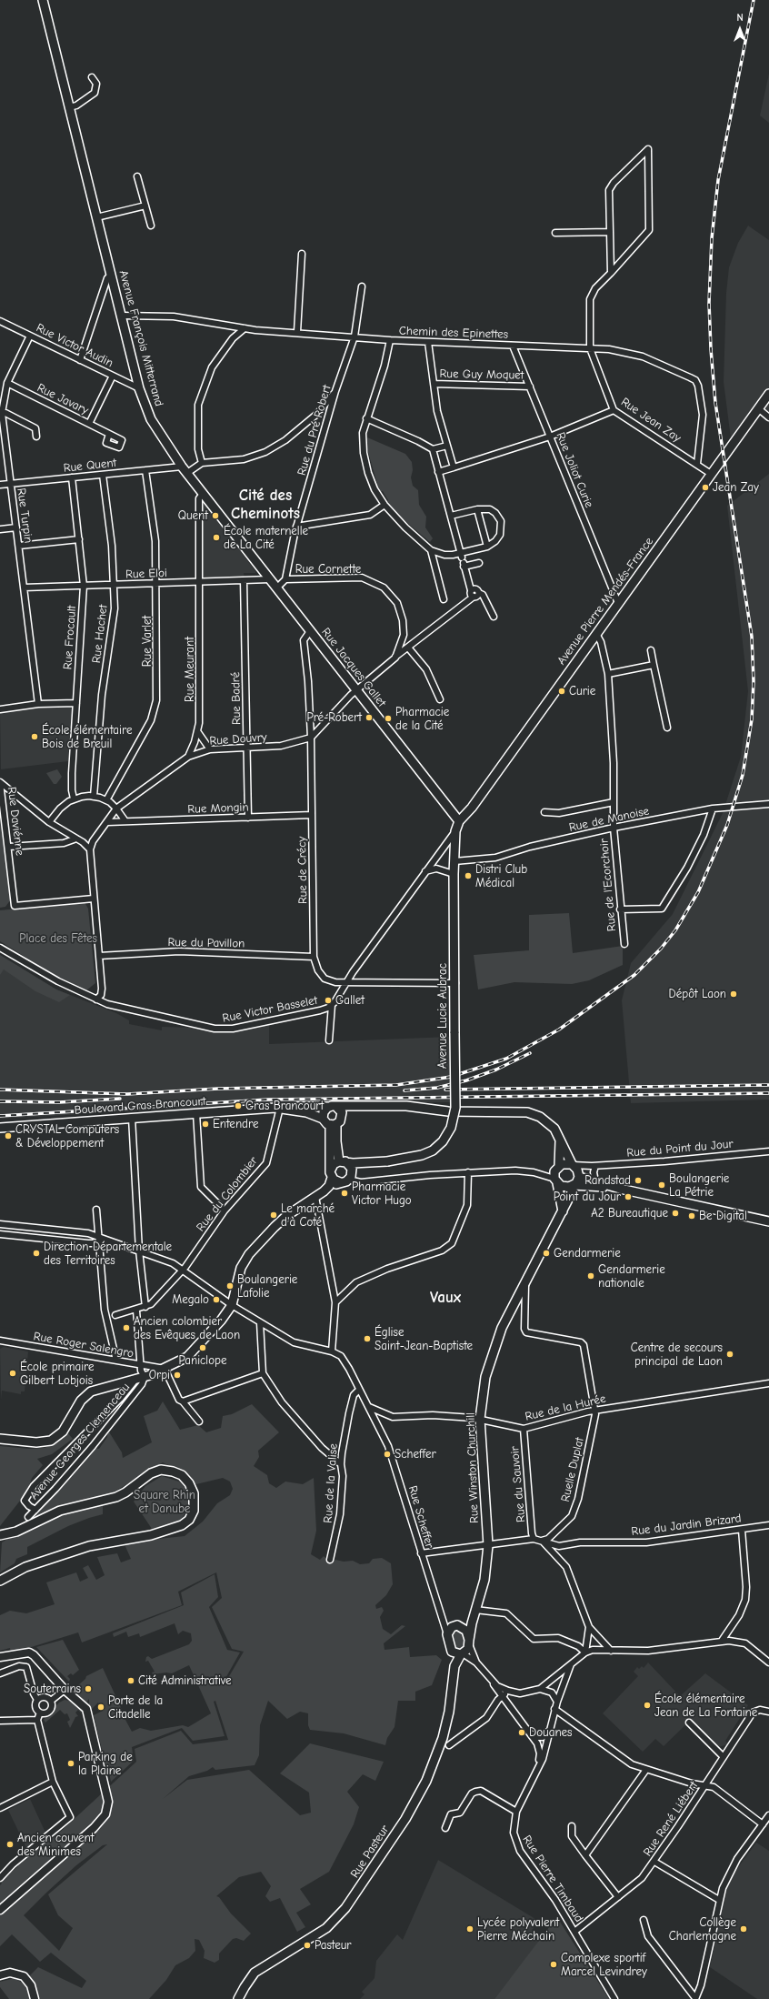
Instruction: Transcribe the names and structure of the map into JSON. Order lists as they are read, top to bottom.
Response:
{
  "streets": {
    "main road": [
      "Avenue François Mitterrand",
      "Avenue Pierre Mendés-France",
      "Rue Jacques Gallet",
      "Avenue Lucie Aubrac",
      "Boulevard Gras Brancourt",
      "Rue Winston Churchill",
      "Rue Pasteur"
    ],
    "street": [
      "Chemin des Epinettes",
      "Rue Victor Audin",
      "Rue Guy Moquet",
      "Rue Javary",
      "Rue Jean Zay",
      "Rue du Pré Robert",
      "Rue Quent",
      "Rue Joliot Curie",
      "Rue Turpin",
      "Rue Cornette",
      "Rue Eloi",
      "Rue Hachet",
      "Rue Frocault",
      "Rue Varlet",
      "Rue Meurant",
      "Rue Badré",
      "Rue Douvry",
      "Rue Mongin",
      "Rue de Manoise",
      "Rue Daviénne",
      "Rue de Crécy",
      "Rue de l'Ecorchoir",
      "Rue du Pavillon",
      "Rue Victor Basselet",
      "Rue du Point du Jour",
      "Rue du Colombier",
      "Rue Roger Salengro",
      "Rue de la Hurée",
      "Avenue Georges Clemenceau",
      "Ruelle Duplat",
      "Rue de la Valise",
      "Rue du Sauvoir",
      "Rue Scheffer",
      "Rue du Jardin Brizard",
      "Rue René Liébert",
      "Rue Pierre Timbaud"
    ]
  },
  "crossings": [
    ["Chemin des Epinettes", "Avenue François Mitterrand"],
    ["Chemin des Epinettes", "Rue Jean Zay"],
    ["Chemin des Epinettes", "Rue du Pré Robert"],
    ["Chemin des Epinettes", "Rue Joliot Curie"],
    ["Avenue François Mitterrand", "Rue Victor Audin"],
    ["Avenue François Mitterrand", "Rue Quent"],
    ["Avenue François Mitterrand", "Rue Cornette"],
    ["Avenue François Mitterrand", "Rue Eloi"],
    ["Avenue François Mitterrand", "Rue Jacques Gallet"],
    ["Avenue François Mitterrand", "Rue Meurant"],
    ["Avenue François Mitterrand", "Rue de Crécy"],
    ["Rue Victor Audin", "Rue Turpin"],
    ["Rue Guy Moquet", "Rue Joliot Curie"],
    ["Rue Javary", "Rue Turpin"],
    ["Rue Jean Zay", "Avenue Pierre Mendés-France"],
    ["Rue du Pré Robert", "Rue Cornette"],
    ["Rue Quent", "Rue Turpin"],
    ["Rue Quent", "Rue Hachet"],
    ["Rue Quent", "Rue Frocault"],
    ["Rue Quent", "Rue Varlet"],
    ["Rue Joliot Curie", "Avenue Pierre Mendés-France"],
    ["Rue Turpin", "Rue Eloi"],
    ["Rue Eloi", "Rue Hachet"],
    ["Rue Eloi", "Rue Frocault"],
    ["Rue Eloi", "Rue Varlet"],
    ["Rue Eloi", "Rue Meurant"],
    ["Rue Eloi", "Rue Badré"],
    ["Avenue Pierre Mendés-France", "Rue Jacques Gallet"],
    ["Avenue Pierre Mendés-France", "Rue de l'Ecorchoir"],
    ["Avenue Pierre Mendés-France", "Avenue Lucie Aubrac"],
    ["Rue Jacques Gallet", "Rue de Crécy"],
    ["Rue Jacques Gallet", "Avenue Lucie Aubrac"],
    ["Rue Meurant", "Rue Douvry"],
    ["Rue Badré", "Rue Douvry"],
    ["Rue Badré", "Rue Mongin"],
    ["Rue Douvry", "Rue de Crécy"],
    ["Rue Mongin", "Rue de Crécy"],
    ["Rue de Manoise", "Rue de l'Ecorchoir"],
    ["Rue de Manoise", "Avenue Lucie Aubrac"],
    ["Rue de Crécy", "Rue du Pavillon"],
    ["Rue de Crécy", "Rue Victor Basselet"],
    ["Rue de Crécy", "Avenue Lucie Aubrac"],
    ["Rue Victor Basselet", "Avenue Lucie Aubrac"],
    ["Boulevard Gras Brancourt", "Rue du Colombier"],
    ["Rue du Point du Jour", "Rue Winston Churchill"],
    ["Rue de la Hurée", "Rue Winston Churchill"],
    ["Rue de la Hurée", "Ruelle Duplat"],
    ["Rue de la Hurée", "Rue du Sauvoir"],
    ["Rue de la Hurée", "Rue Scheffer"],
    ["Rue Winston Churchill", "Rue Scheffer"],
    ["Rue Winston Churchill", "Rue Pasteur"],
    ["Ruelle Duplat", "Rue du Jardin Brizard"],
    ["Rue de la Valise", "Rue Scheffer"],
    ["Rue du Sauvoir", "Rue du Jardin Brizard"],
    ["Rue Scheffer", "Rue Pasteur"],
    ["Rue René Liébert", "Rue Pierre Timbaud"]
  ],
  "districts": ["Cité des Cheminots", "Vaux"],
  "parks": ["Place des Fêtes", "Square Rhin et Danube"],
  "places": [
    "Jean Zay",
    "Quent",
    "École maternelle de La Cité",
    "Curie",
    "Pré-Robert",
    "Pharmacie de la Cité",
    "École élémentaire Bois de Breuil",
    "Distri Club Médical",
    "Dépôt Laon",
    "Gallet",
    "Gras Brancourt",
    "Entendre",
    "CRYSTAL Computers & Développement",
    "Randstad",
    "Boulangerie La Pétrie",
    "Pharmacie Victor Hugo",
    "Point du Jour",
    "A2 Bureautique",
    "Le marché d'à Coté",
    "Be Digital",
    "Direction Départementale des Territoires",
    "Gendarmerie",
    "Gendarmerie nationale",
    "Boulangerie Lafolie",
    "Megalo",
    "Ancien colombier des Evêques de Laon",
    "Église Saint-Jean-Baptiste",
    "Paniclope",
    "Centre de secours principal de Laon",
    "École primaire Gilbert Lobjois",
    "Orpi",
    "Scheffer",
    "Cité Administrative",
    "Souterrains",
    "École élémentaire Jean de La Fontaine",
    "Porte de la Citadelle",
    "Douanes",
    "Parking de la Plaine",
    "Ancien couvent des Minimes",
    "Lycée polyvalent Pierre Méchain",
    "Collège Charlemagne",
    "Pasteur",
    "Complexe sportif Marcel Levindrey"
  ],
  "north": "top"
}
